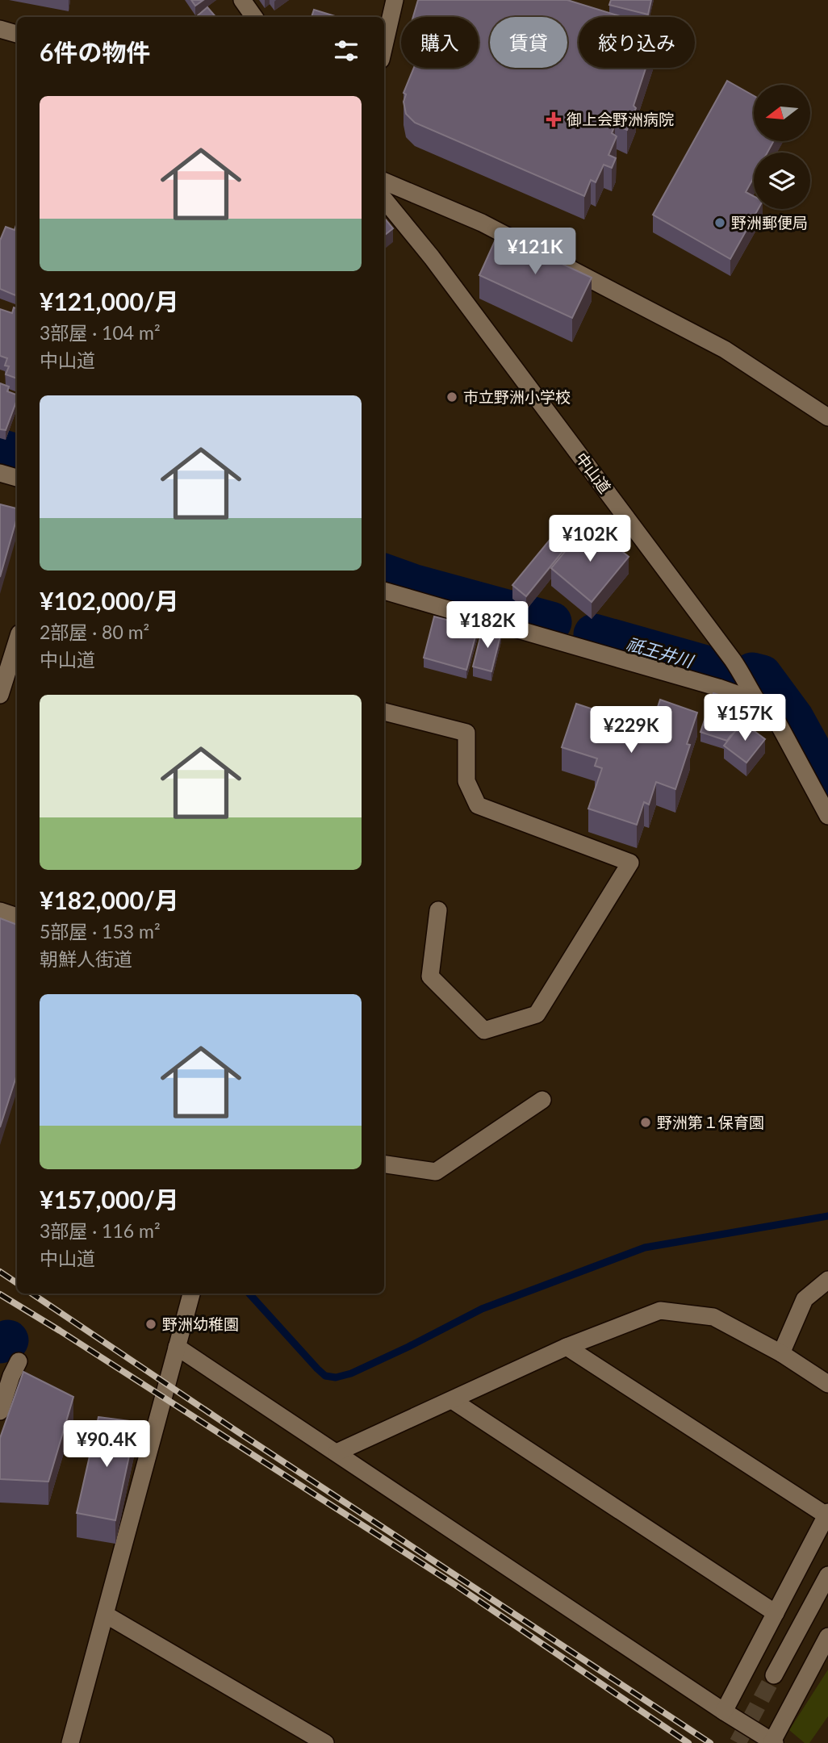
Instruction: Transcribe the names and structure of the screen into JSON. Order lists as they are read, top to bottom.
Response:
{
  "streets": {
    "street": ["中山道"]
  },
  "water": ["祇王井川"],
  "places": {
    "health": ["御上会野洲病院"],
    "other": [
      "野洲郵便局",
      "市立野洲小学校",
      "野洲第１保育園",
      "野洲幼稚園"
    ]
  },
  "north": "left",
  "page": {
    "chip": ["購入", "賃貸", "絞り込み"],
    "heading": "6件の物件",
    "list": [
      {
        "name": "¥121,000/月",
        "note": "3部屋 · 104 m² · 中山道"
      },
      {
        "name": "¥102,000/月",
        "note": "2部屋 · 80 m² · 中山道"
      },
      {
        "name": "¥182,000/月",
        "note": "5部屋 · 153 m² · 朝鮮人街道"
      },
      {
        "name": "¥157,000/月",
        "note": "3部屋 · 116 m² · 中山道"
      }
    ],
    "price": [
      "¥121K",
      "¥102K",
      "¥182K",
      "¥157K",
      "¥229K",
      "¥90.4K"
    ]
  }
}
